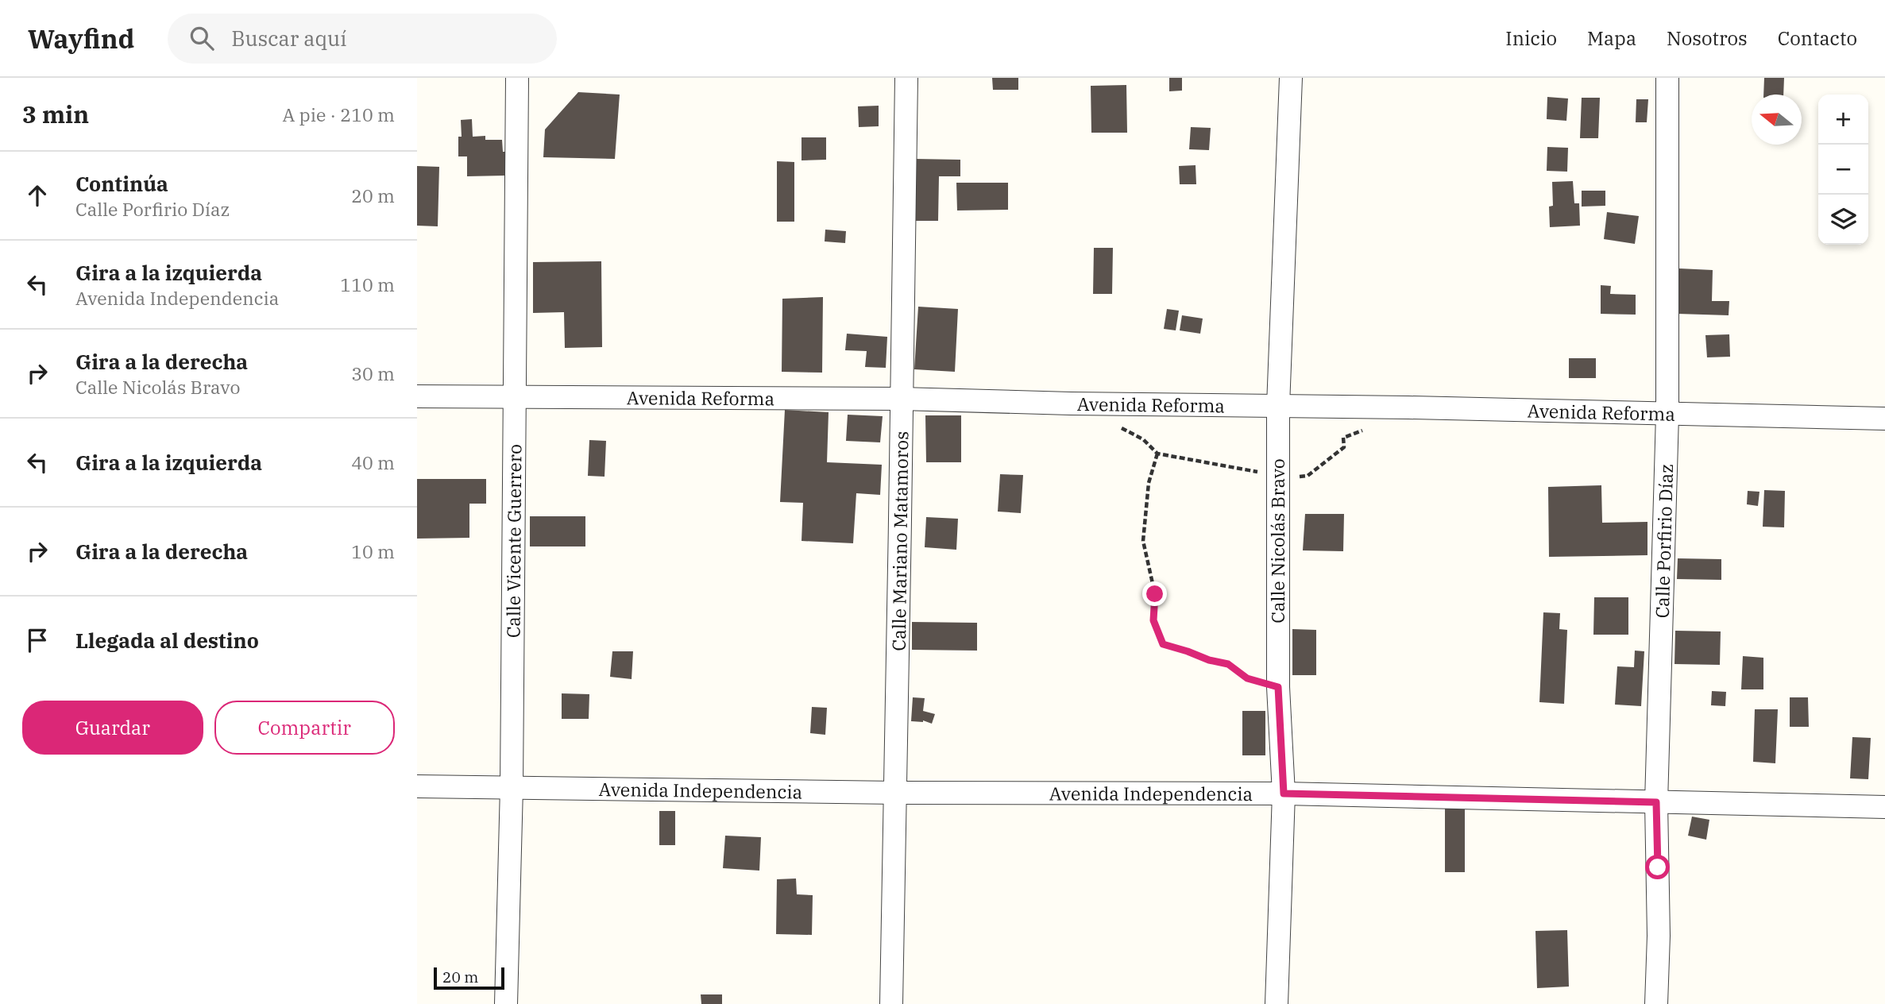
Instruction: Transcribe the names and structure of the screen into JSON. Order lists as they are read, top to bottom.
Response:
{
  "streets": {
    "street": [
      "Avenida Reforma",
      "Calle Vicente Guerrero",
      "Calle Mariano Matamoros",
      "Calle Nicolás Bravo",
      "Calle Porfirio Díaz",
      "Avenida Independencia"
    ]
  },
  "crossings": [
    ["Avenida Reforma", "Calle Vicente Guerrero"],
    ["Avenida Reforma", "Calle Mariano Matamoros"],
    ["Avenida Reforma", "Calle Nicolás Bravo"],
    ["Avenida Reforma", "Calle Porfirio Díaz"],
    ["Calle Vicente Guerrero", "Avenida Independencia"],
    ["Calle Mariano Matamoros", "Avenida Independencia"],
    ["Calle Nicolás Bravo", "Avenida Independencia"],
    ["Calle Porfirio Díaz", "Avenida Independencia"]
  ],
  "scale_bar": "20 m",
  "north": "left",
  "page": {
    "header": "Wayfind",
    "search": "Buscar aquí",
    "nav": [
      "Inicio",
      "Mapa",
      "Nosotros",
      "Contacto"
    ],
    "heading": ["3 min", "A pie · 210 m"],
    "map_buttons": ["+", "−"],
    "list": [
      ["Continúa", "Calle Porfirio Díaz", "20 m"],
      ["Gira a la izquierda", "Avenida Independencia", "110 m"],
      ["Gira a la derecha", "Calle Nicolás Bravo", "30 m"],
      ["Gira a la izquierda", "40 m"],
      ["Gira a la derecha", "10 m"],
      "Llegada al destino"
    ],
    "buttons": ["Guardar", "Compartir"],
    "scale": "20 m"
  }
}
